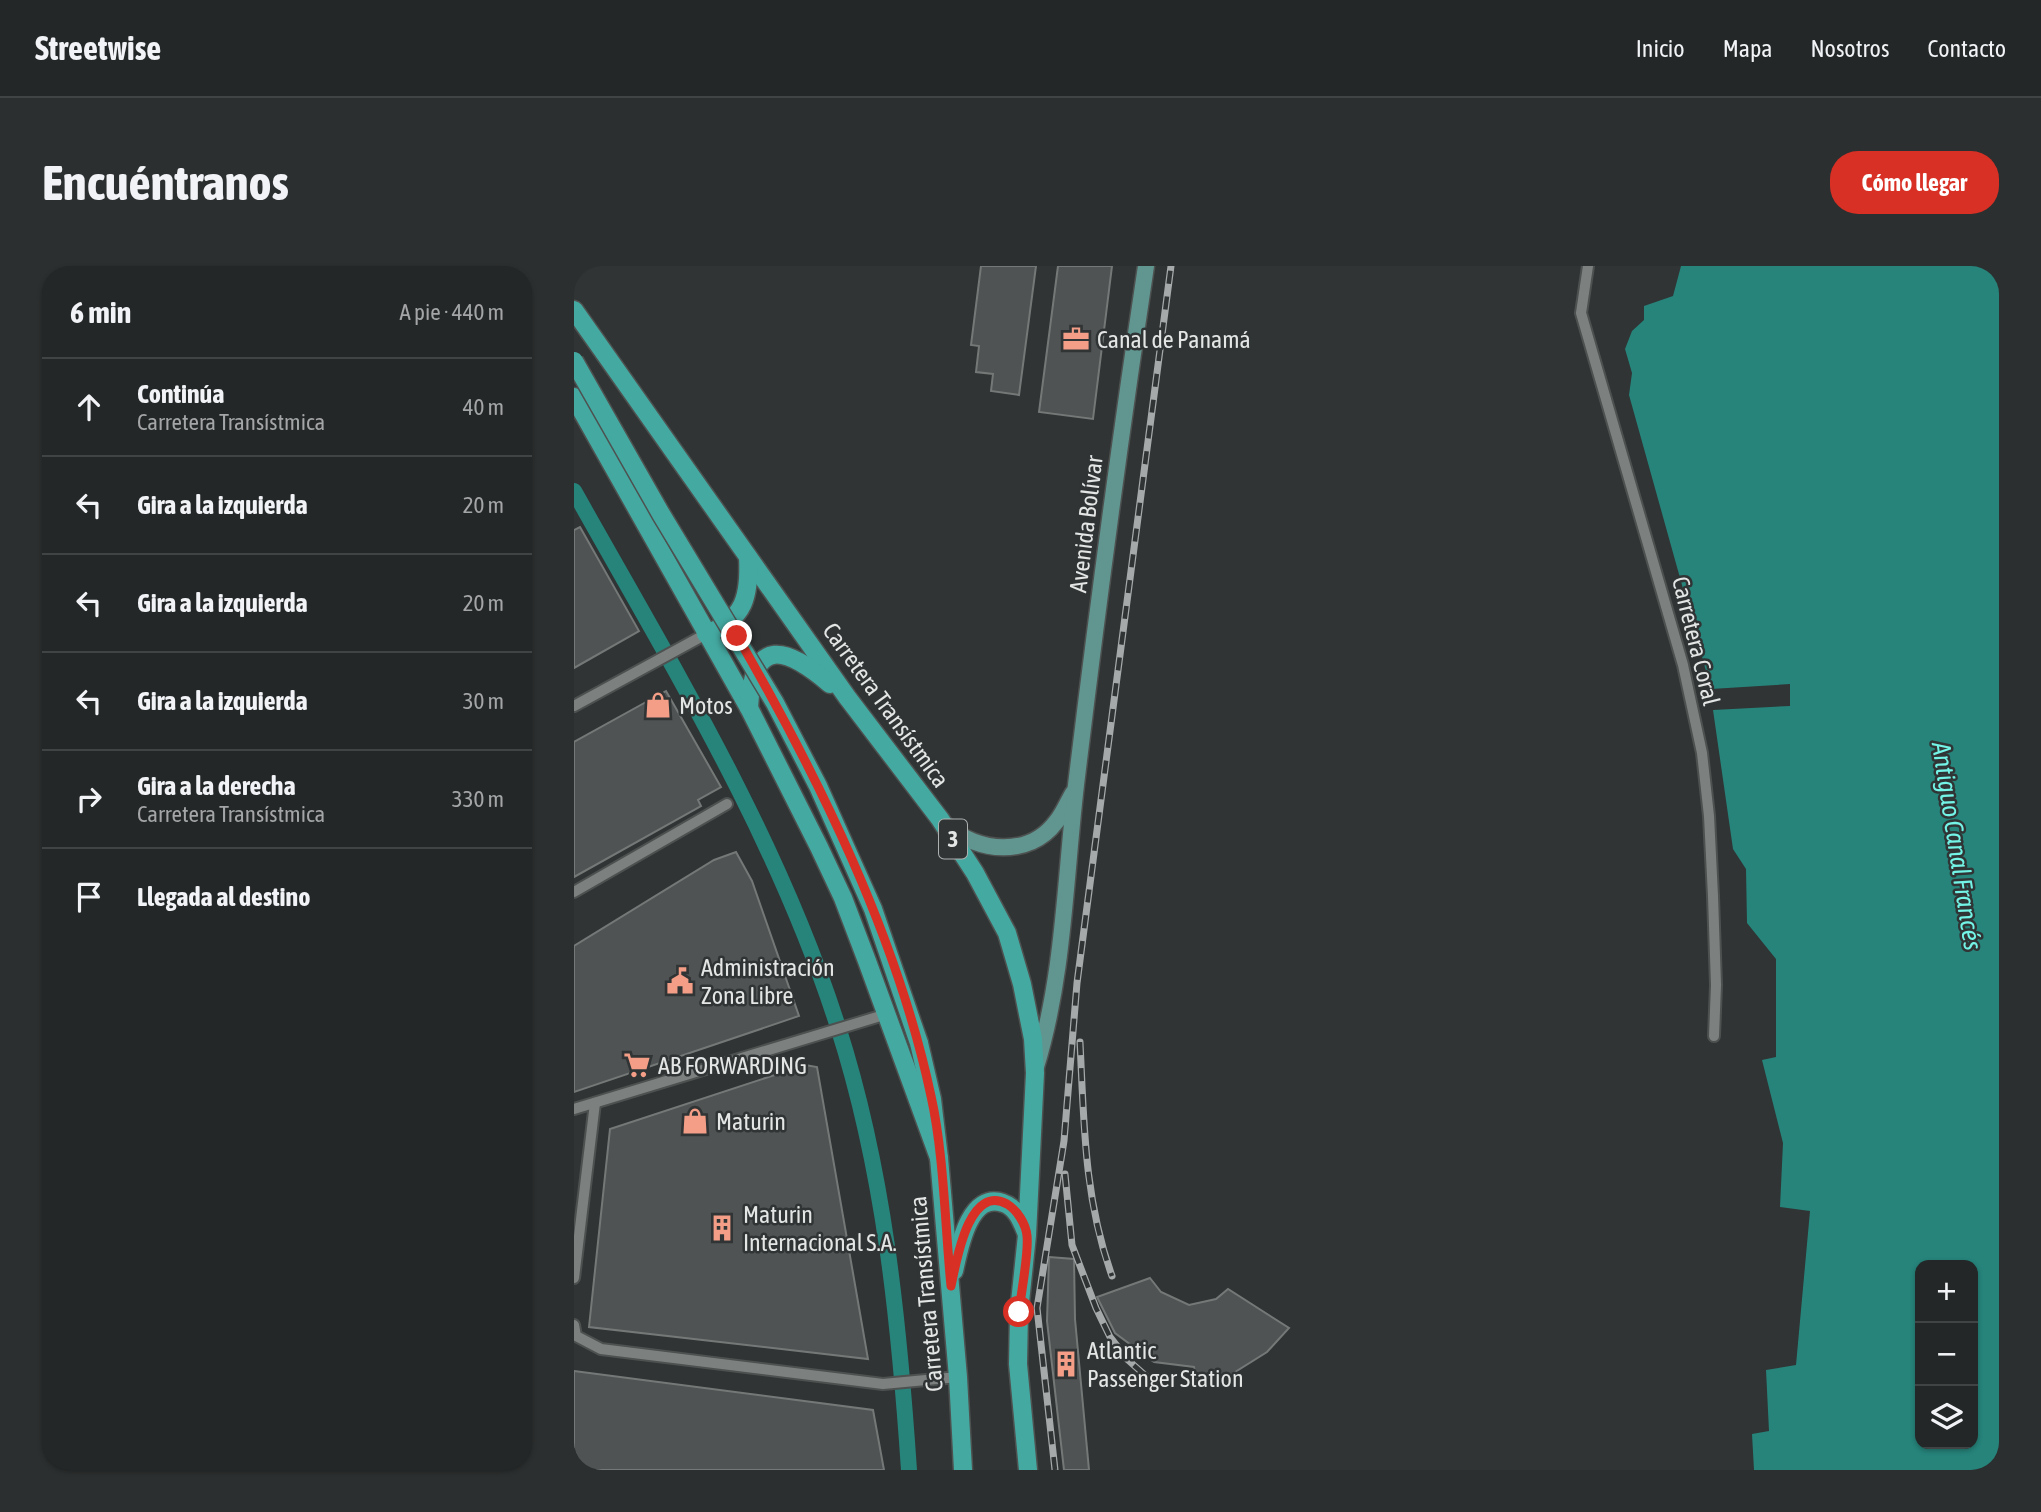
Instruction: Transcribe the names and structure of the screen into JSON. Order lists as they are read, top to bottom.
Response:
{
  "streets": {
    "main road": ["Avenida Bolívar", "Carretera Transístmica", "3"],
    "street": ["Carretera Coral"]
  },
  "crossings": [
    ["Avenida Bolívar", "Carretera Transístmica"]
  ],
  "water": ["Antiguo Canal Francés"],
  "places": {
    "office": ["Canal de Panamá"],
    "shop": ["Motos", "Maturin"],
    "public building": ["Administración Zona Libre"],
    "supermarket": ["AB FORWARDING"],
    "building": ["Maturin Internacional S.A.", "Atlantic Passenger Station"]
  },
  "page": {
    "header": "Streetwise",
    "nav": [
      "Inicio",
      "Mapa",
      "Nosotros",
      "Contacto"
    ],
    "buttons": "Cómo llegar",
    "title": "Encuéntranos",
    "heading": ["6 min", "A pie · 440 m"],
    "list": [
      ["Continúa", "Carretera Transístmica", "40 m"],
      ["Gira a la izquierda", "20 m"],
      ["Gira a la izquierda", "20 m"],
      ["Gira a la izquierda", "30 m"],
      ["Gira a la derecha", "Carretera Transístmica", "330 m"],
      "Llegada al destino"
    ],
    "map_buttons": ["+", "−"]
  }
}
